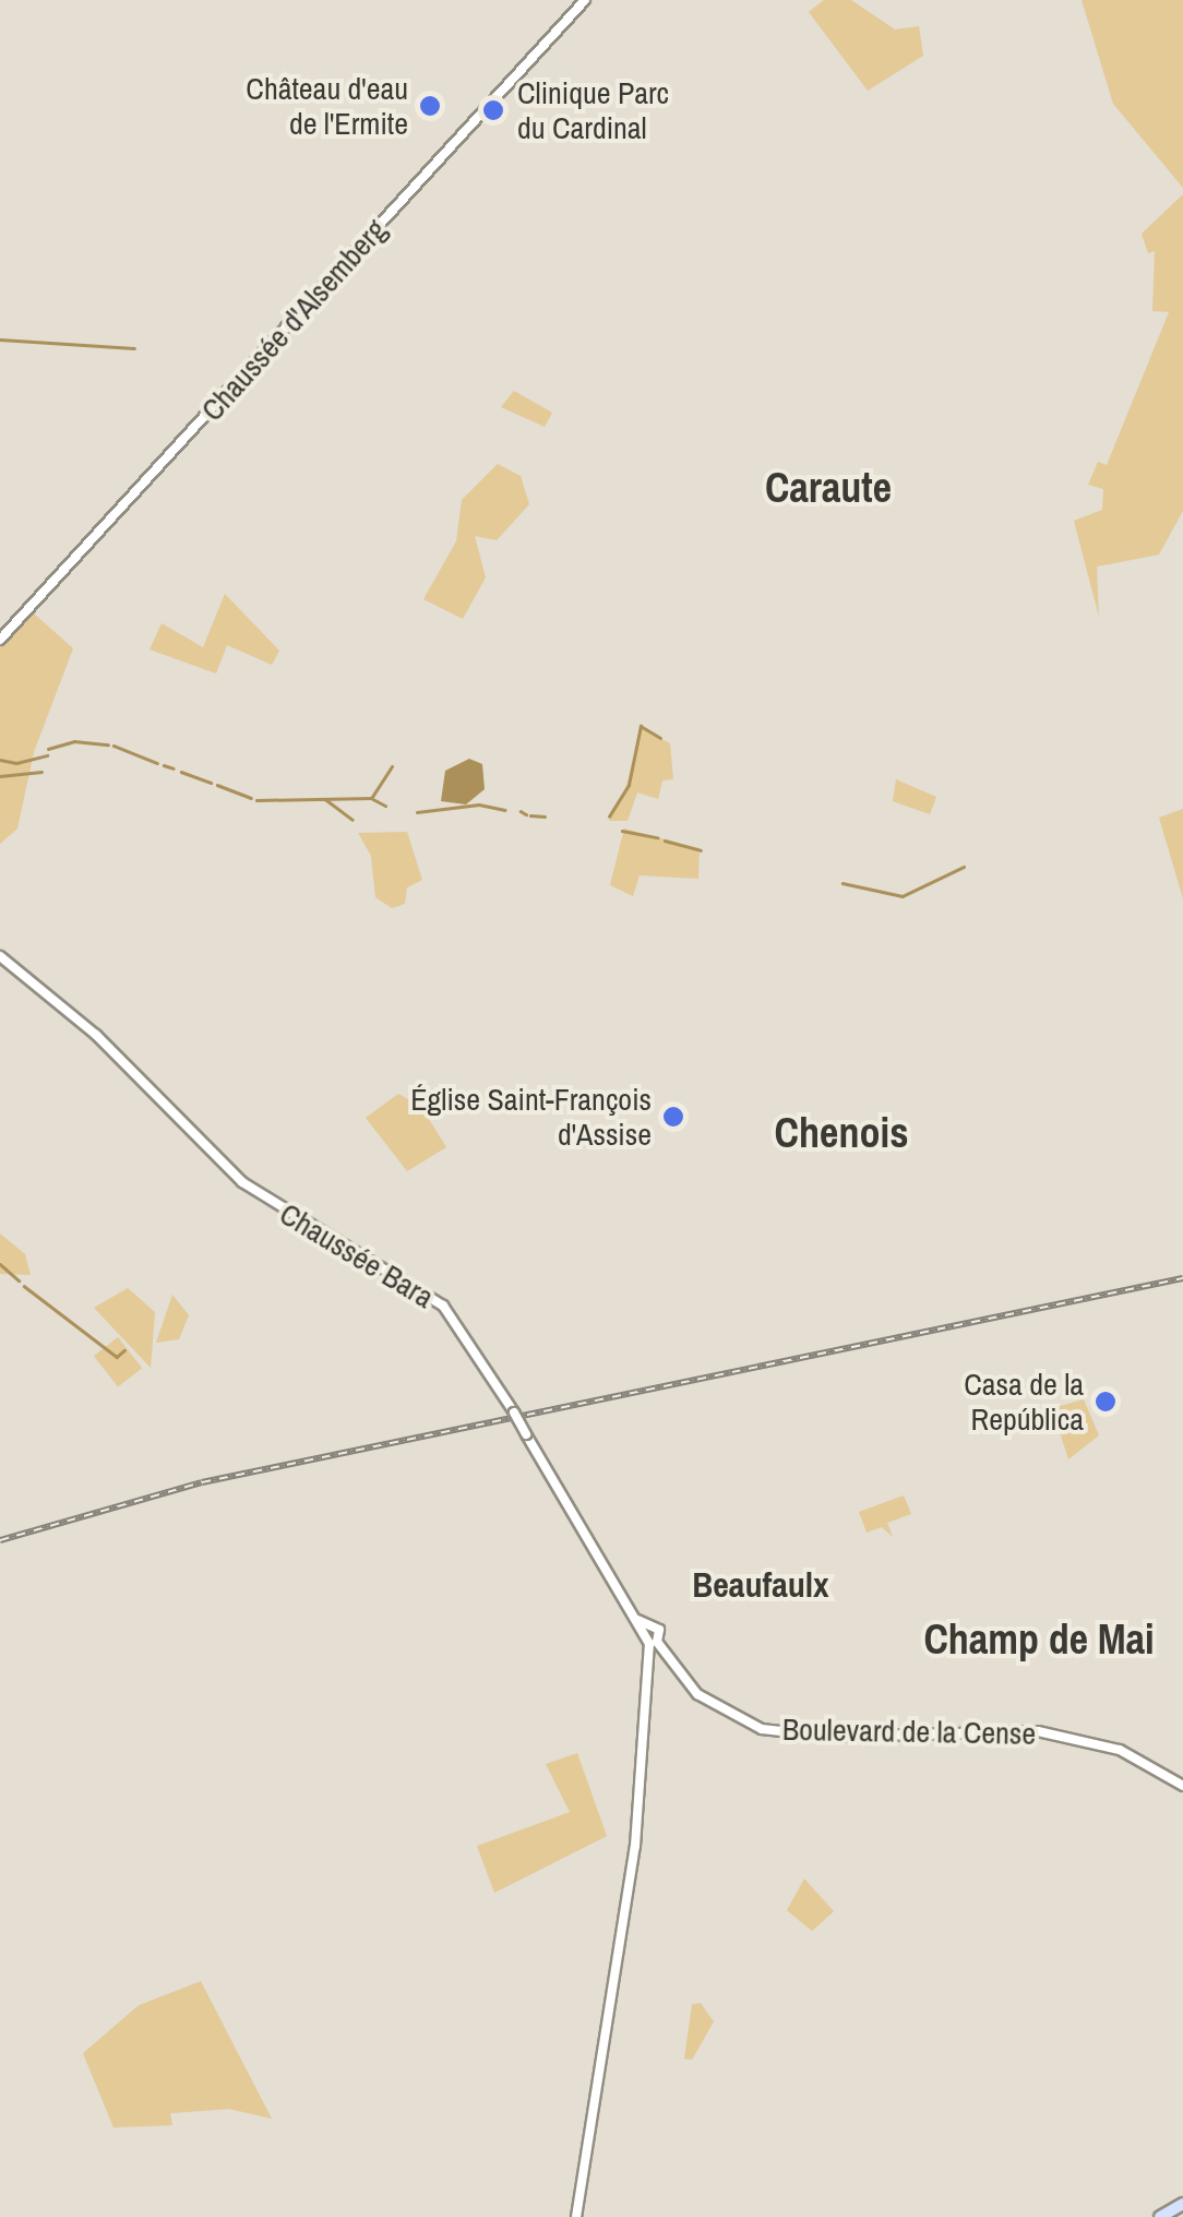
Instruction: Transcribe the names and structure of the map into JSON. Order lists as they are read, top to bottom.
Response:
{
  "streets": {
    "main road": ["Chaussée d'Alsemberg", "Chaussée Bara", "Boulevard de la Cense"]
  },
  "districts": [
    "Caraute",
    "Chenois",
    "Beaufaulx",
    "Champ de Mai"
  ],
  "places": [
    "Château d'eau de l'Ermite",
    "Clinique Parc du Cardinal",
    "Église Saint-François d'Assise",
    "Casa de la República"
  ]
}
